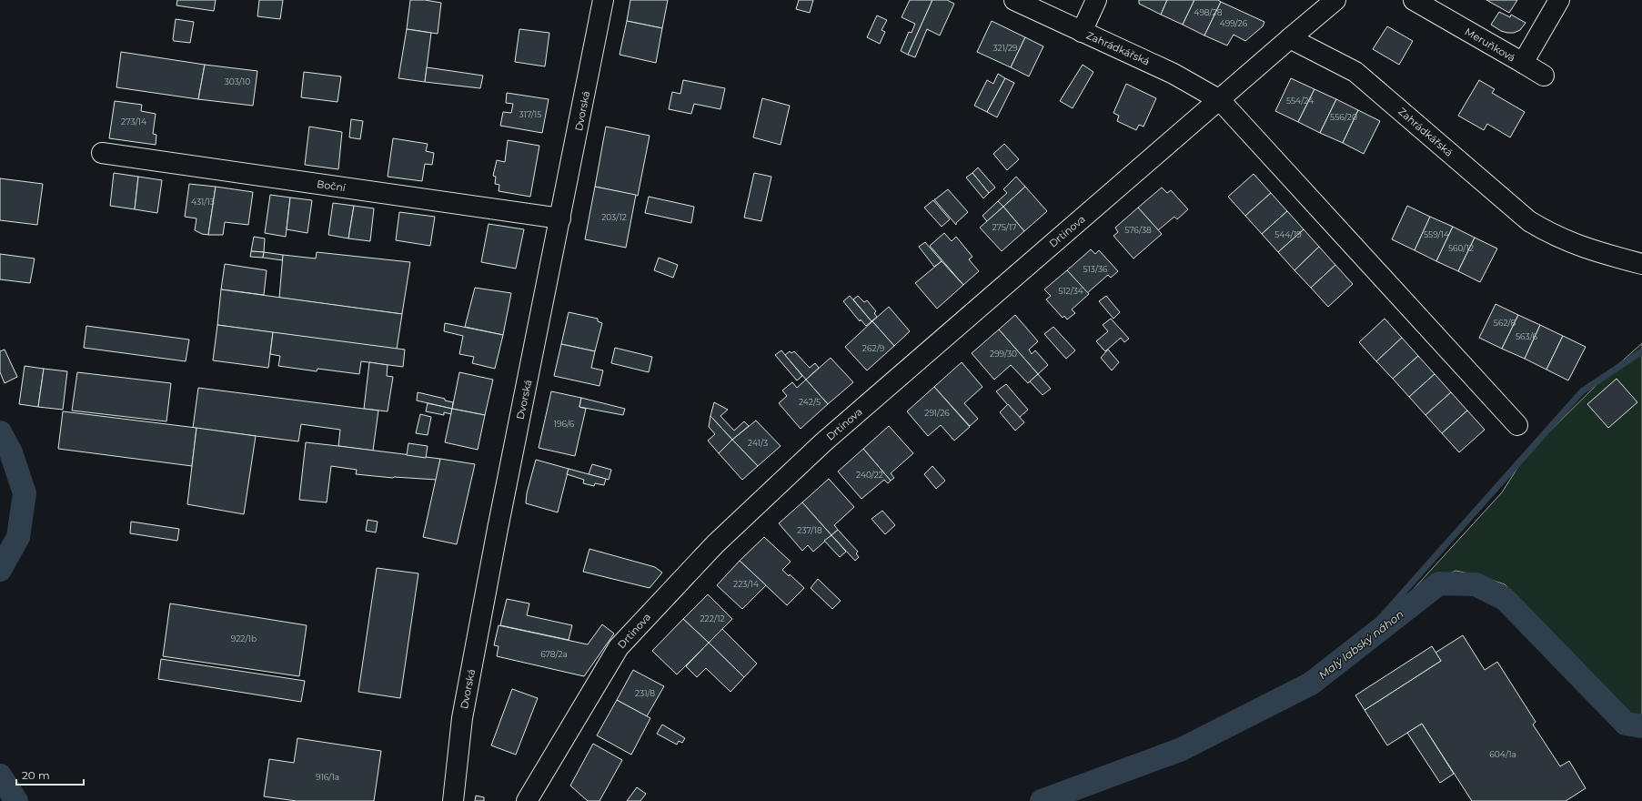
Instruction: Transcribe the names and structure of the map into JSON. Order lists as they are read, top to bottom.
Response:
{
  "streets": {
    "street": [
      "Meruňková",
      "Zahrádkářská",
      "Dvorská",
      "Boční",
      "Drtinova"
    ]
  },
  "crossings": [
    ["Zahrádkářská", "Drtinova"],
    ["Dvorská", "Boční"]
  ],
  "water": ["Malý labský náhon"],
  "house_numbers": [
    "498/28",
    "499/26",
    "321/29",
    "303/10",
    "554/24",
    "317/15",
    "556/20",
    "273/14",
    "431/13",
    "203/12",
    "275/17",
    "576/38",
    "544/19",
    "559/14",
    "560/12",
    "513/36",
    "512/34",
    "562/8",
    "563/6",
    "262/9",
    "299/30",
    "242/5",
    "291/26",
    "196/6",
    "241/3",
    "240/22",
    "237/18",
    "223/14",
    "222/12",
    "922/1b",
    "678/2a",
    "231/8",
    "604/1a",
    "916/1a"
  ],
  "scale_bar": "20 m"
}
